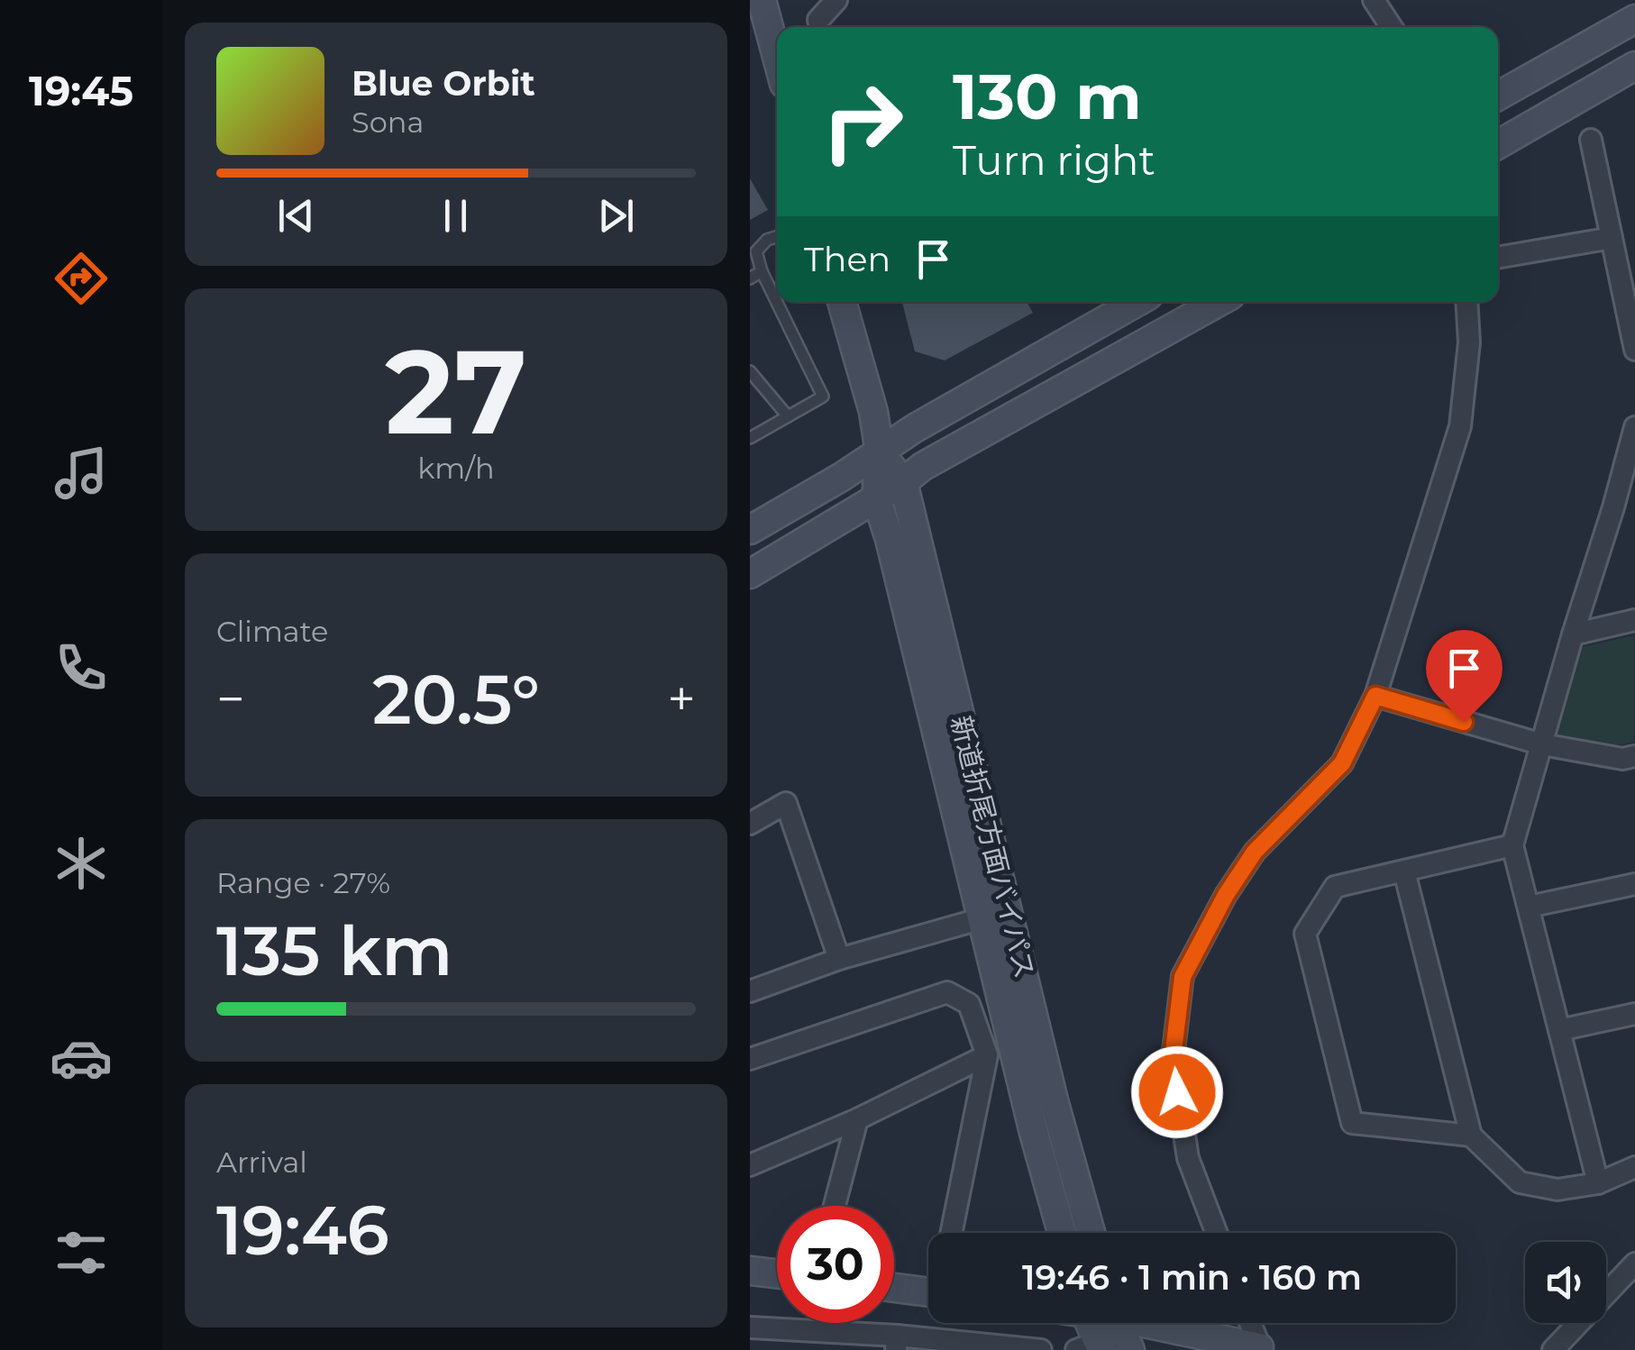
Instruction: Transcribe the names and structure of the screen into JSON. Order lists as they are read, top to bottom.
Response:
{
  "streets": {
    "street": ["新道折尾方面バイパス"]
  },
  "page": {
    "tabs": "19:45",
    "turn": ["130 m", "Turn right"],
    "song": ["Blue Orbit", "Sona"],
    "then": "Then",
    "tile": [
      ["27", "km/h"],
      "Climate",
      ["Range · 27%", "135 km"],
      ["Arrival", "19:46"]
    ],
    "heat": ["−", "20.5°", "+"],
    "limit": "30",
    "trip": "19:46 · 1 min · 160 m"
  }
}
